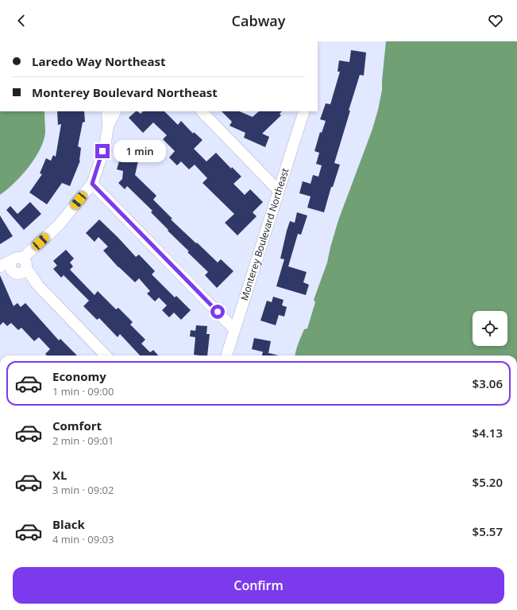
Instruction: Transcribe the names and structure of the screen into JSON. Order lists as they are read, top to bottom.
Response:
{
  "streets": {
    "street": ["Monterey Boulevard Northeast"]
  },
  "page": {
    "header": "Cabway",
    "banner": ["Laredo Way Northeast", "Monterey Boulevard Northeast"],
    "bubble": "1 min",
    "list": [
      {
        "name": "Economy",
        "note": "1 min · 09:00",
        "value": "$3.06"
      },
      {
        "name": "Comfort",
        "note": "2 min · 09:01",
        "value": "$4.13"
      },
      {
        "name": "XL",
        "note": "3 min · 09:02",
        "value": "$5.20"
      },
      {
        "name": "Black",
        "note": "4 min · 09:03",
        "value": "$5.57"
      }
    ],
    "buttons": "Confirm"
  }
}
